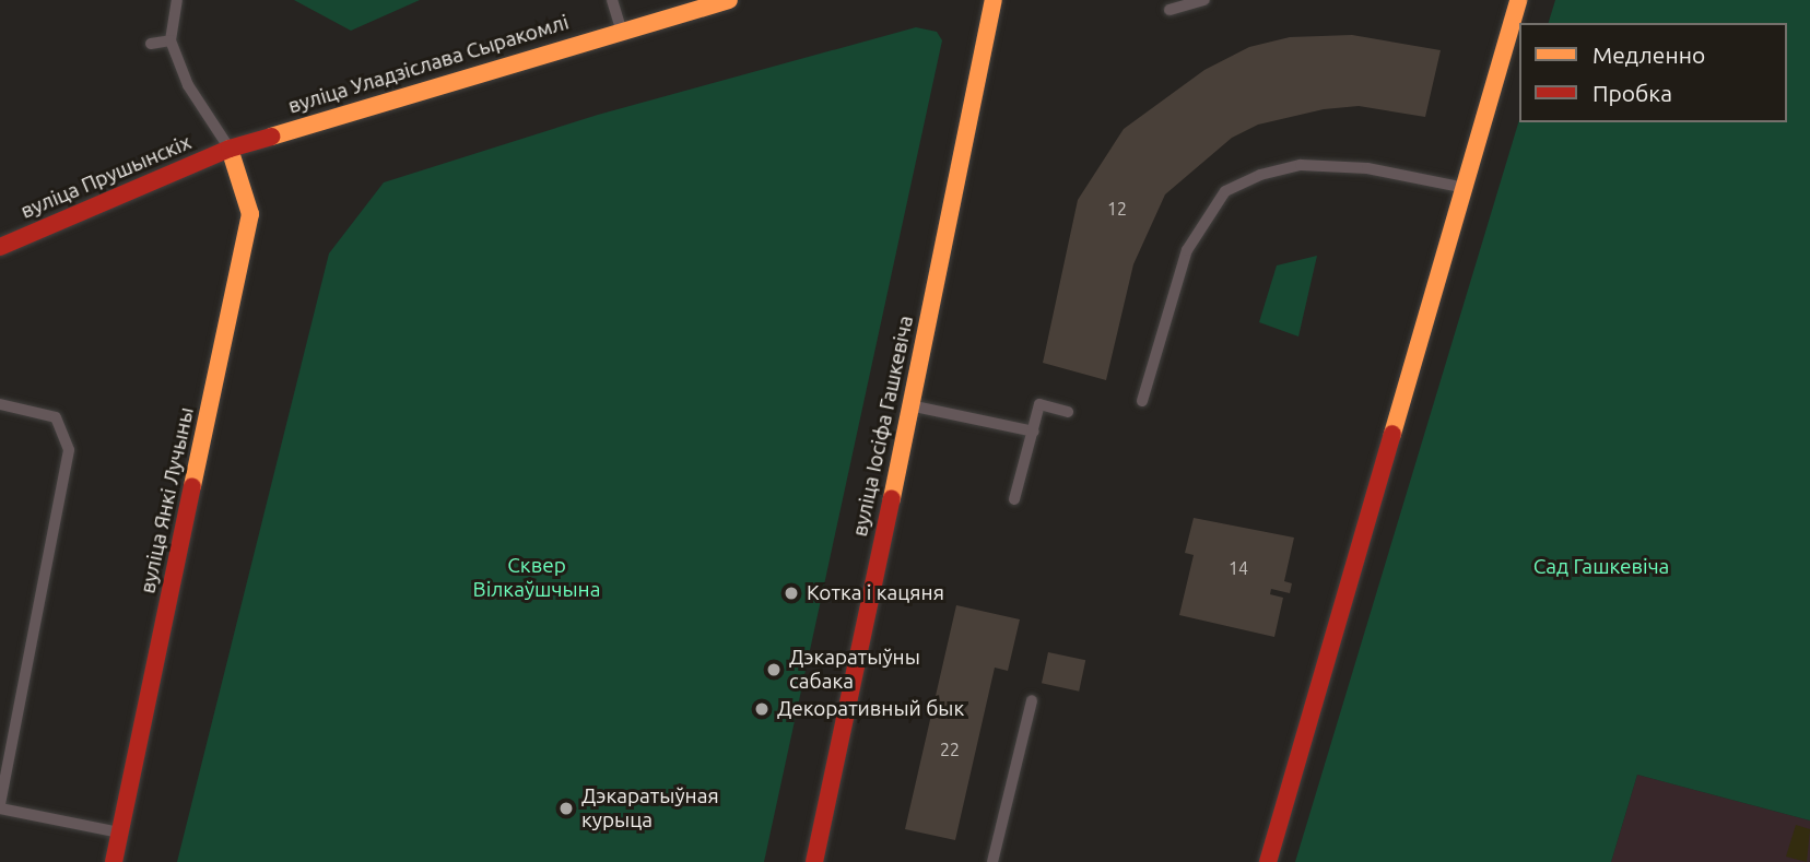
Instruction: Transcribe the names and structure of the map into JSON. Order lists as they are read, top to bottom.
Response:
{
  "streets": {
    "street": [
      "вуліца Уладзіслава Сыракомлі",
      "вуліца Прушынскіх",
      "вуліца Іосіфа Гашкевіча",
      "вуліца Янкі Лучыны"
    ]
  },
  "crossings": [
    ["вуліца Уладзіслава Сыракомлі", "вуліца Прушынскіх"],
    ["вуліца Уладзіслава Сыракомлі", "вуліца Янкі Лучыны"],
    ["вуліца Прушынскіх", "вуліца Янкі Лучыны"]
  ],
  "parks": ["Сквер Вілкаўшчына", "Сад Гашкевіча"],
  "places": [
    "Котка і кацяня",
    "Дэкаратыўны сабака",
    "Декоративный бык",
    "Дэкаратыўная курыца"
  ],
  "house_numbers": ["12", "14", "22"],
  "legend": ["Медленно", "Пробка"]
}
